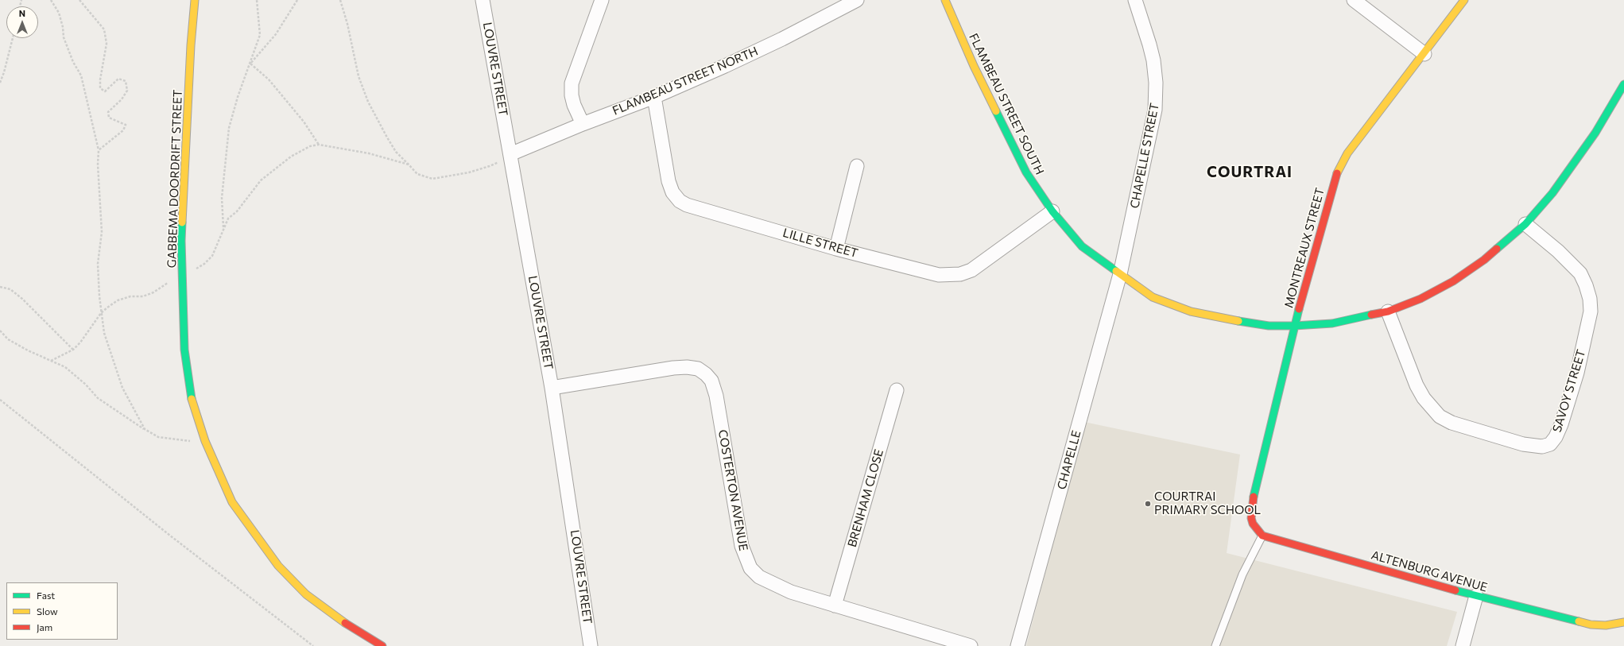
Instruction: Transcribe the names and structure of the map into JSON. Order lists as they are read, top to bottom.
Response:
{
  "streets": {
    "street": [
      "LOUVRE STREET",
      "FLAMBEAU STREET NORTH",
      "FLAMBEAU STREET SOUTH",
      "CHAPELLE STREET",
      "GABBEMA DOORDRIFT STREET",
      "LILLE STREET",
      "MONTREAUX STREET",
      "SAVOY STREET",
      "CHAPELLE",
      "COSTERTON AVENUE",
      "BRENHAM CLOSE",
      "ALTENBURG AVENUE"
    ]
  },
  "crossings": [
    ["LOUVRE STREET", "FLAMBEAU STREET NORTH"],
    ["LOUVRE STREET", "COSTERTON AVENUE"],
    ["FLAMBEAU STREET NORTH", "LILLE STREET"],
    ["FLAMBEAU STREET SOUTH", "CHAPELLE STREET"],
    ["FLAMBEAU STREET SOUTH", "LILLE STREET"],
    ["FLAMBEAU STREET SOUTH", "MONTREAUX STREET"],
    ["FLAMBEAU STREET SOUTH", "SAVOY STREET"],
    ["FLAMBEAU STREET SOUTH", "CHAPELLE"],
    ["CHAPELLE STREET", "CHAPELLE"],
    ["MONTREAUX STREET", "ALTENBURG AVENUE"],
    ["COSTERTON AVENUE", "BRENHAM CLOSE"]
  ],
  "districts": ["COURTRAI"],
  "places": ["COURTRAI PRIMARY SCHOOL"],
  "legend": ["Fast", "Slow", "Jam"],
  "north": "top"
}
